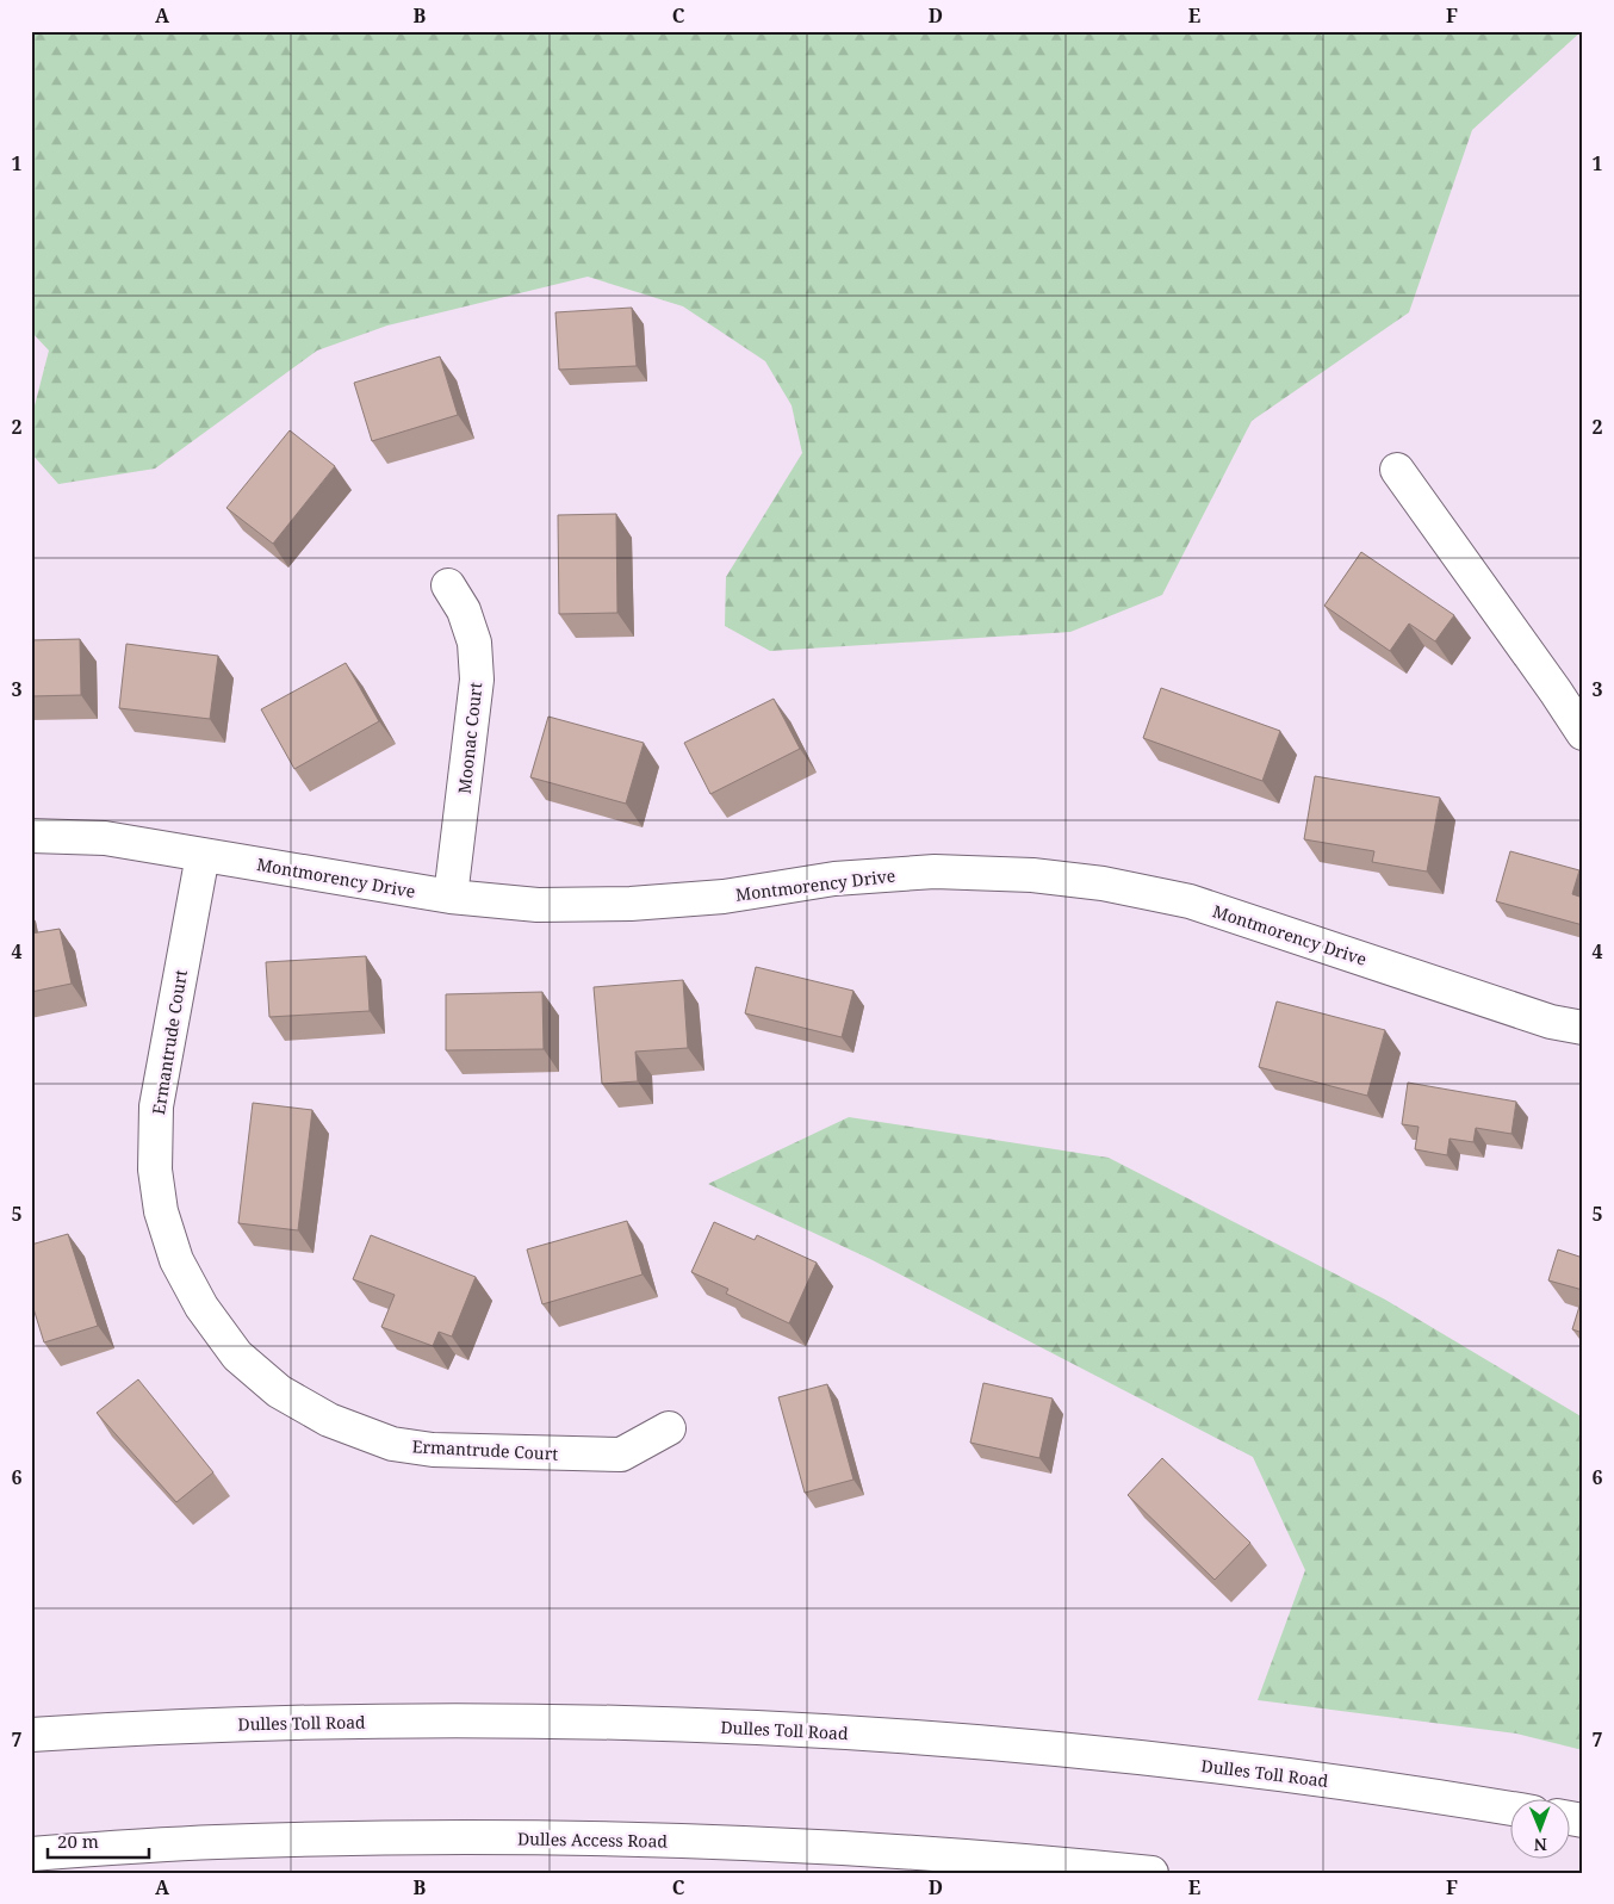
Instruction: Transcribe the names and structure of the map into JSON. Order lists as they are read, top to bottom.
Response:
{
  "streets": {
    "main road": [
      "Moonac Court",
      "Montmorency Drive",
      "Ermantrude Court",
      "Dulles Toll Road",
      "Dulles Access Road"
    ]
  },
  "crossings": [
    ["Moonac Court", "Montmorency Drive"],
    ["Montmorency Drive", "Ermantrude Court"]
  ],
  "scale_bar": "20 m",
  "north": "bottom",
  "grid": {
    "columns": [
      "A",
      "B",
      "C",
      "D",
      "E",
      "F"
    ],
    "rows": [
      "1",
      "2",
      "3",
      "4",
      "5",
      "6",
      "7"
    ]
  }
}
